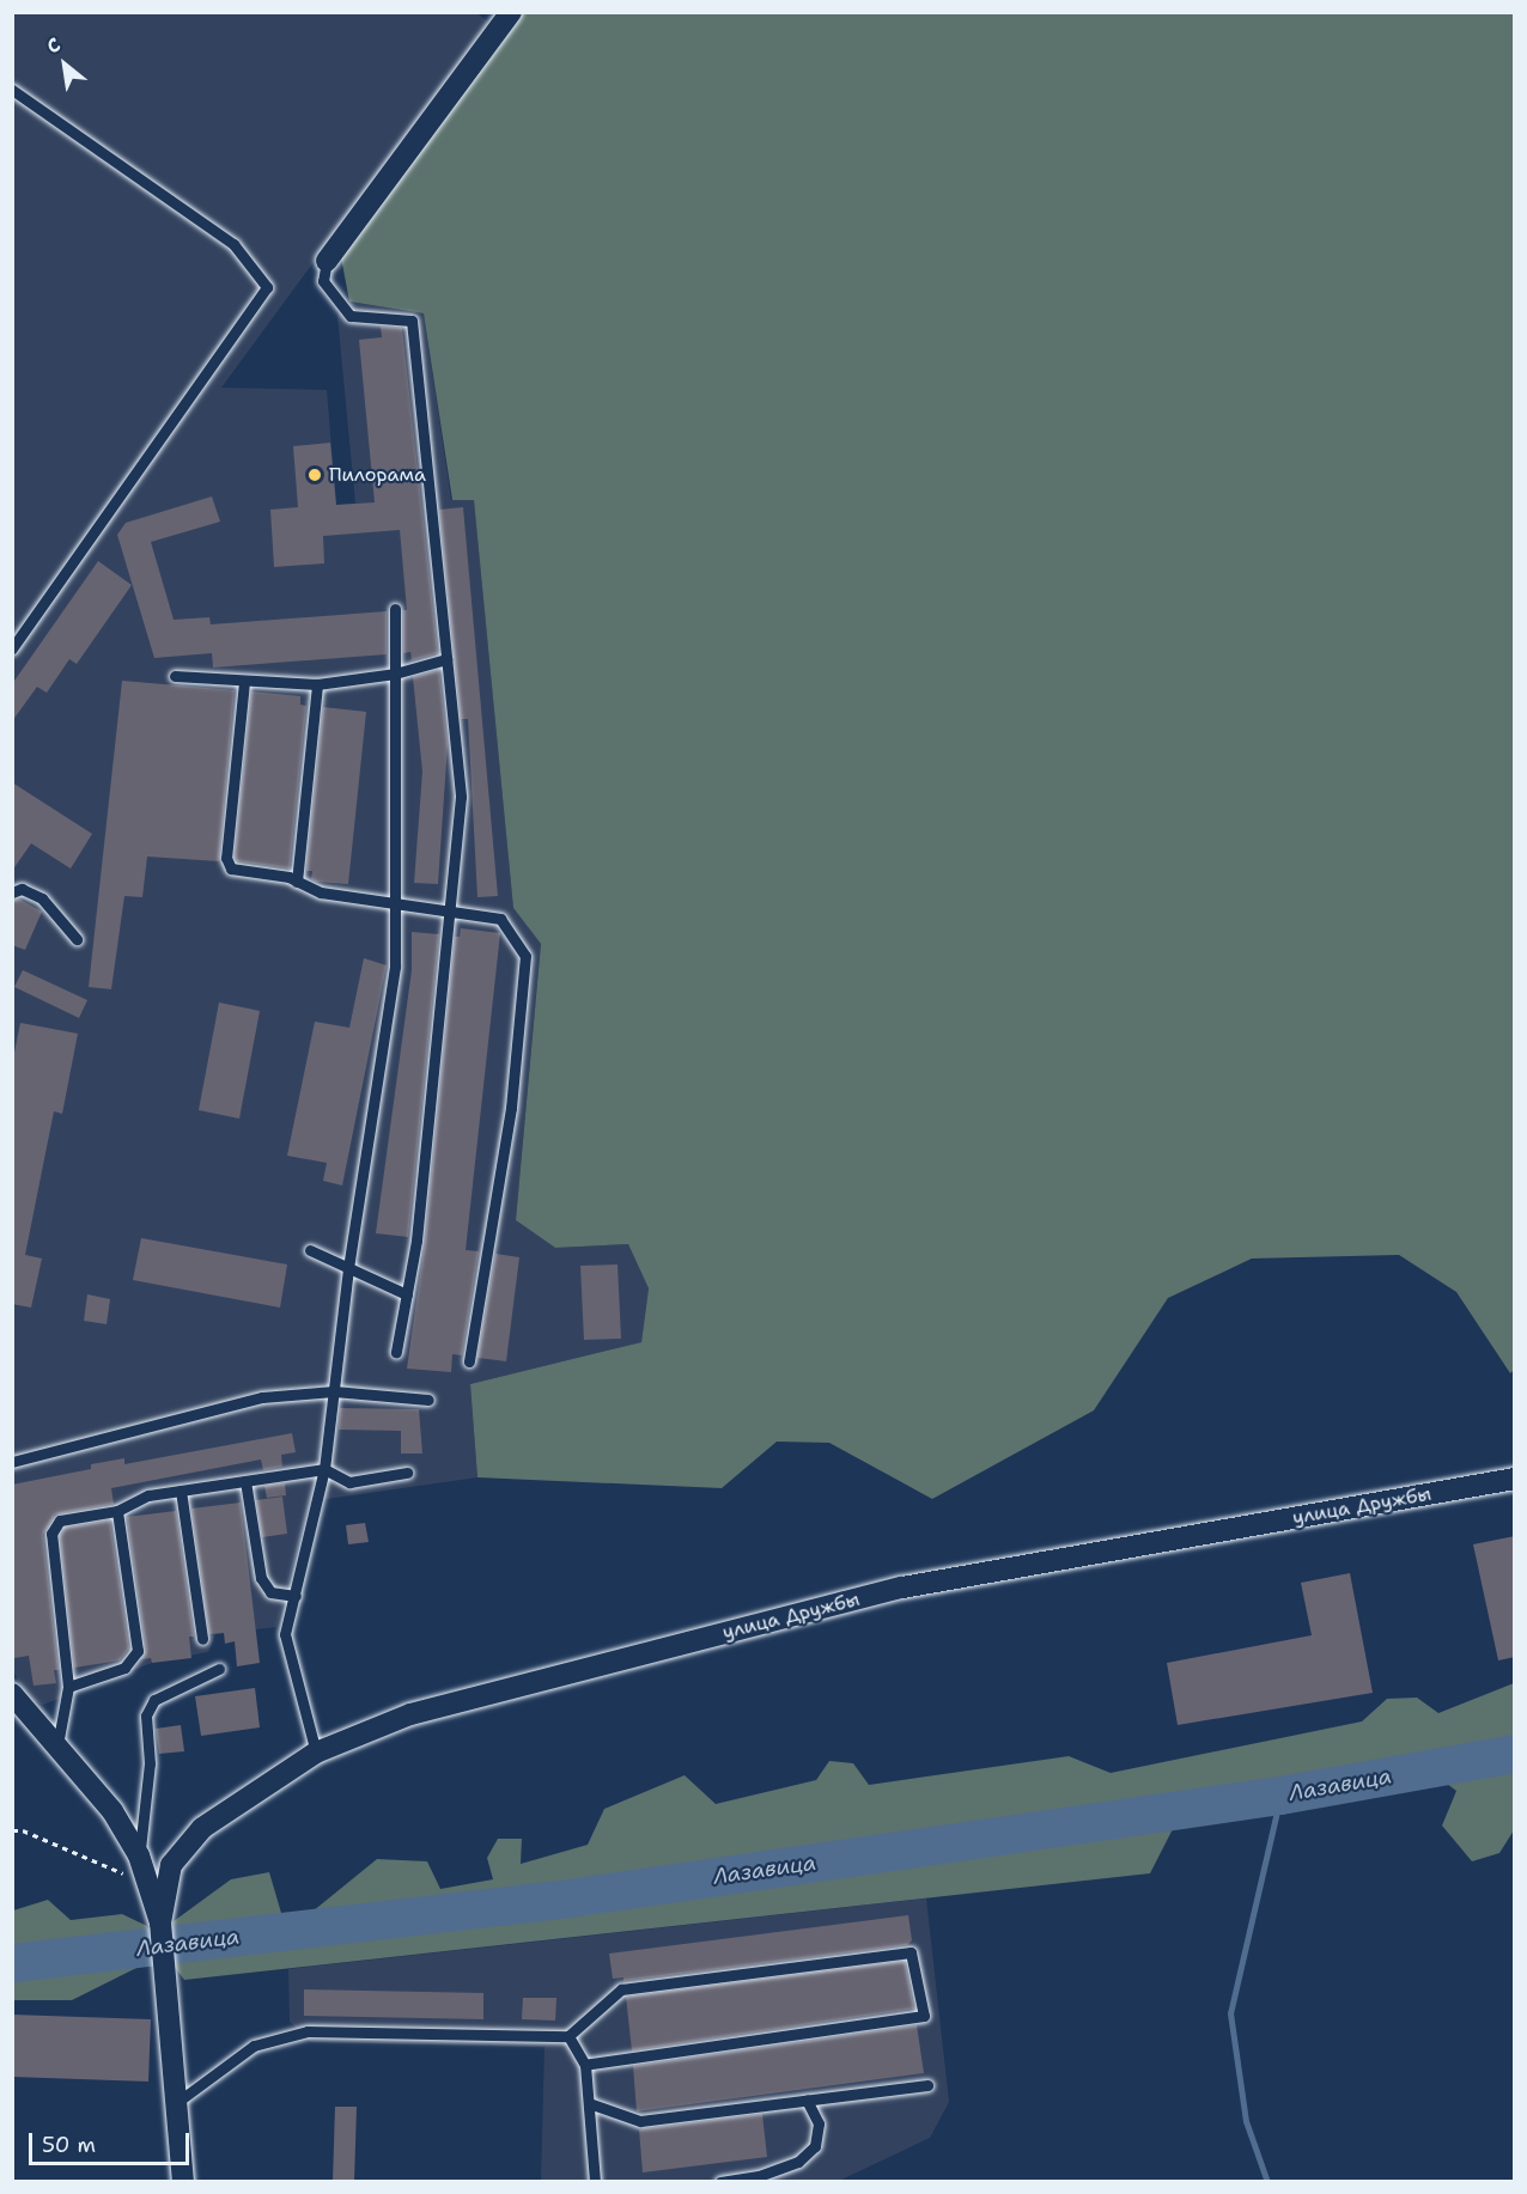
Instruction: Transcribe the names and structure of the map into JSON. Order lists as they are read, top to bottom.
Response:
{
  "streets": {
    "street": ["улица Дружбы"]
  },
  "water": ["Лазавица"],
  "places": ["Пилорама"],
  "scale_bar": "50 m",
  "north": "top left"
}
